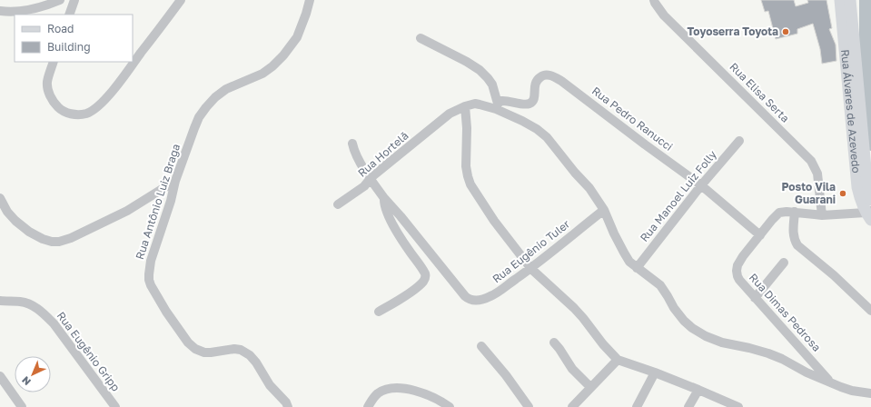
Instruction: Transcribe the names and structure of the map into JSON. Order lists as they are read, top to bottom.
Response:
{
  "streets": {
    "main road": ["Rua Álvares de Azevedo"],
    "street": [
      "Rua Elisa Serta",
      "Rua Pedro Ranucci",
      "Rua Hortelã",
      "Rua Manoel Luiz Folly",
      "Rua Antônio Luiz Braga",
      "Rua Eugênio Tuler",
      "Rua Dimas Pedrosa",
      "Rua Eugênio Gripp"
    ]
  },
  "crossings": [
    ["Rua Pedro Ranucci", "Rua Manoel Luiz Folly"],
    ["Rua Pedro Ranucci", "Rua Dimas Pedrosa"],
    ["Rua Hortelã", "Rua Eugênio Tuler"]
  ],
  "places": ["Toyoserra Toyota", "Posto Vila Guarani"],
  "legend": ["Road", "Building"],
  "north": "bottom left"
}
